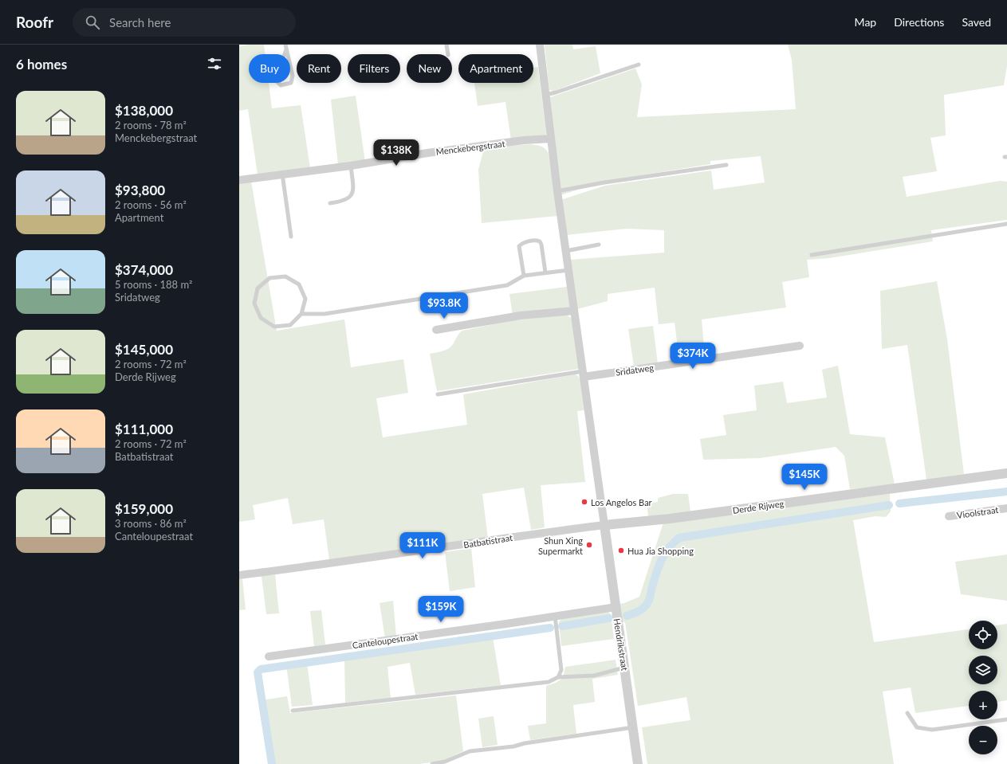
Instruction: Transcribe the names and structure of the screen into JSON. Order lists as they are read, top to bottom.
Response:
{
  "streets": {
    "street": [
      "Menckebergstraat",
      "Sridatweg",
      "Derde Rijweg",
      "Vioolstraat",
      "Batbatistraat",
      "Canteloupestraat",
      "Hendrikstraat"
    ]
  },
  "crossings": [
    ["Derde Rijweg", "Batbatistraat"],
    ["Derde Rijweg", "Hendrikstraat"],
    ["Batbatistraat", "Hendrikstraat"],
    ["Canteloupestraat", "Hendrikstraat"]
  ],
  "places": ["Los Angelos Bar", "Shun Xing Supermarkt", "Hua Jia Shopping"],
  "page": {
    "header": "Roofr",
    "search": "Search here",
    "nav": ["Map", "Directions", "Saved"],
    "heading": "6 homes",
    "chip": [
      "Buy",
      "Rent",
      "Filters",
      "New",
      "Apartment"
    ],
    "list": [
      {
        "name": "$138,000",
        "note": "2 rooms · 78 m² · Menckebergstraat"
      },
      {
        "name": "$93,800",
        "note": "2 rooms · 56 m² · Apartment"
      },
      {
        "name": "$374,000",
        "note": "5 rooms · 188 m² · Sridatweg"
      },
      {
        "name": "$145,000",
        "note": "2 rooms · 72 m² · Derde Rijweg"
      },
      {
        "name": "$111,000",
        "note": "2 rooms · 72 m² · Batbatistraat"
      },
      {
        "name": "$159,000",
        "note": "3 rooms · 86 m² · Canteloupestraat"
      }
    ],
    "price": [
      "$138K",
      "$93.8K",
      "$374K",
      "$145K",
      "$111K",
      "$159K"
    ],
    "map_buttons": ["+", "−"]
  }
}
